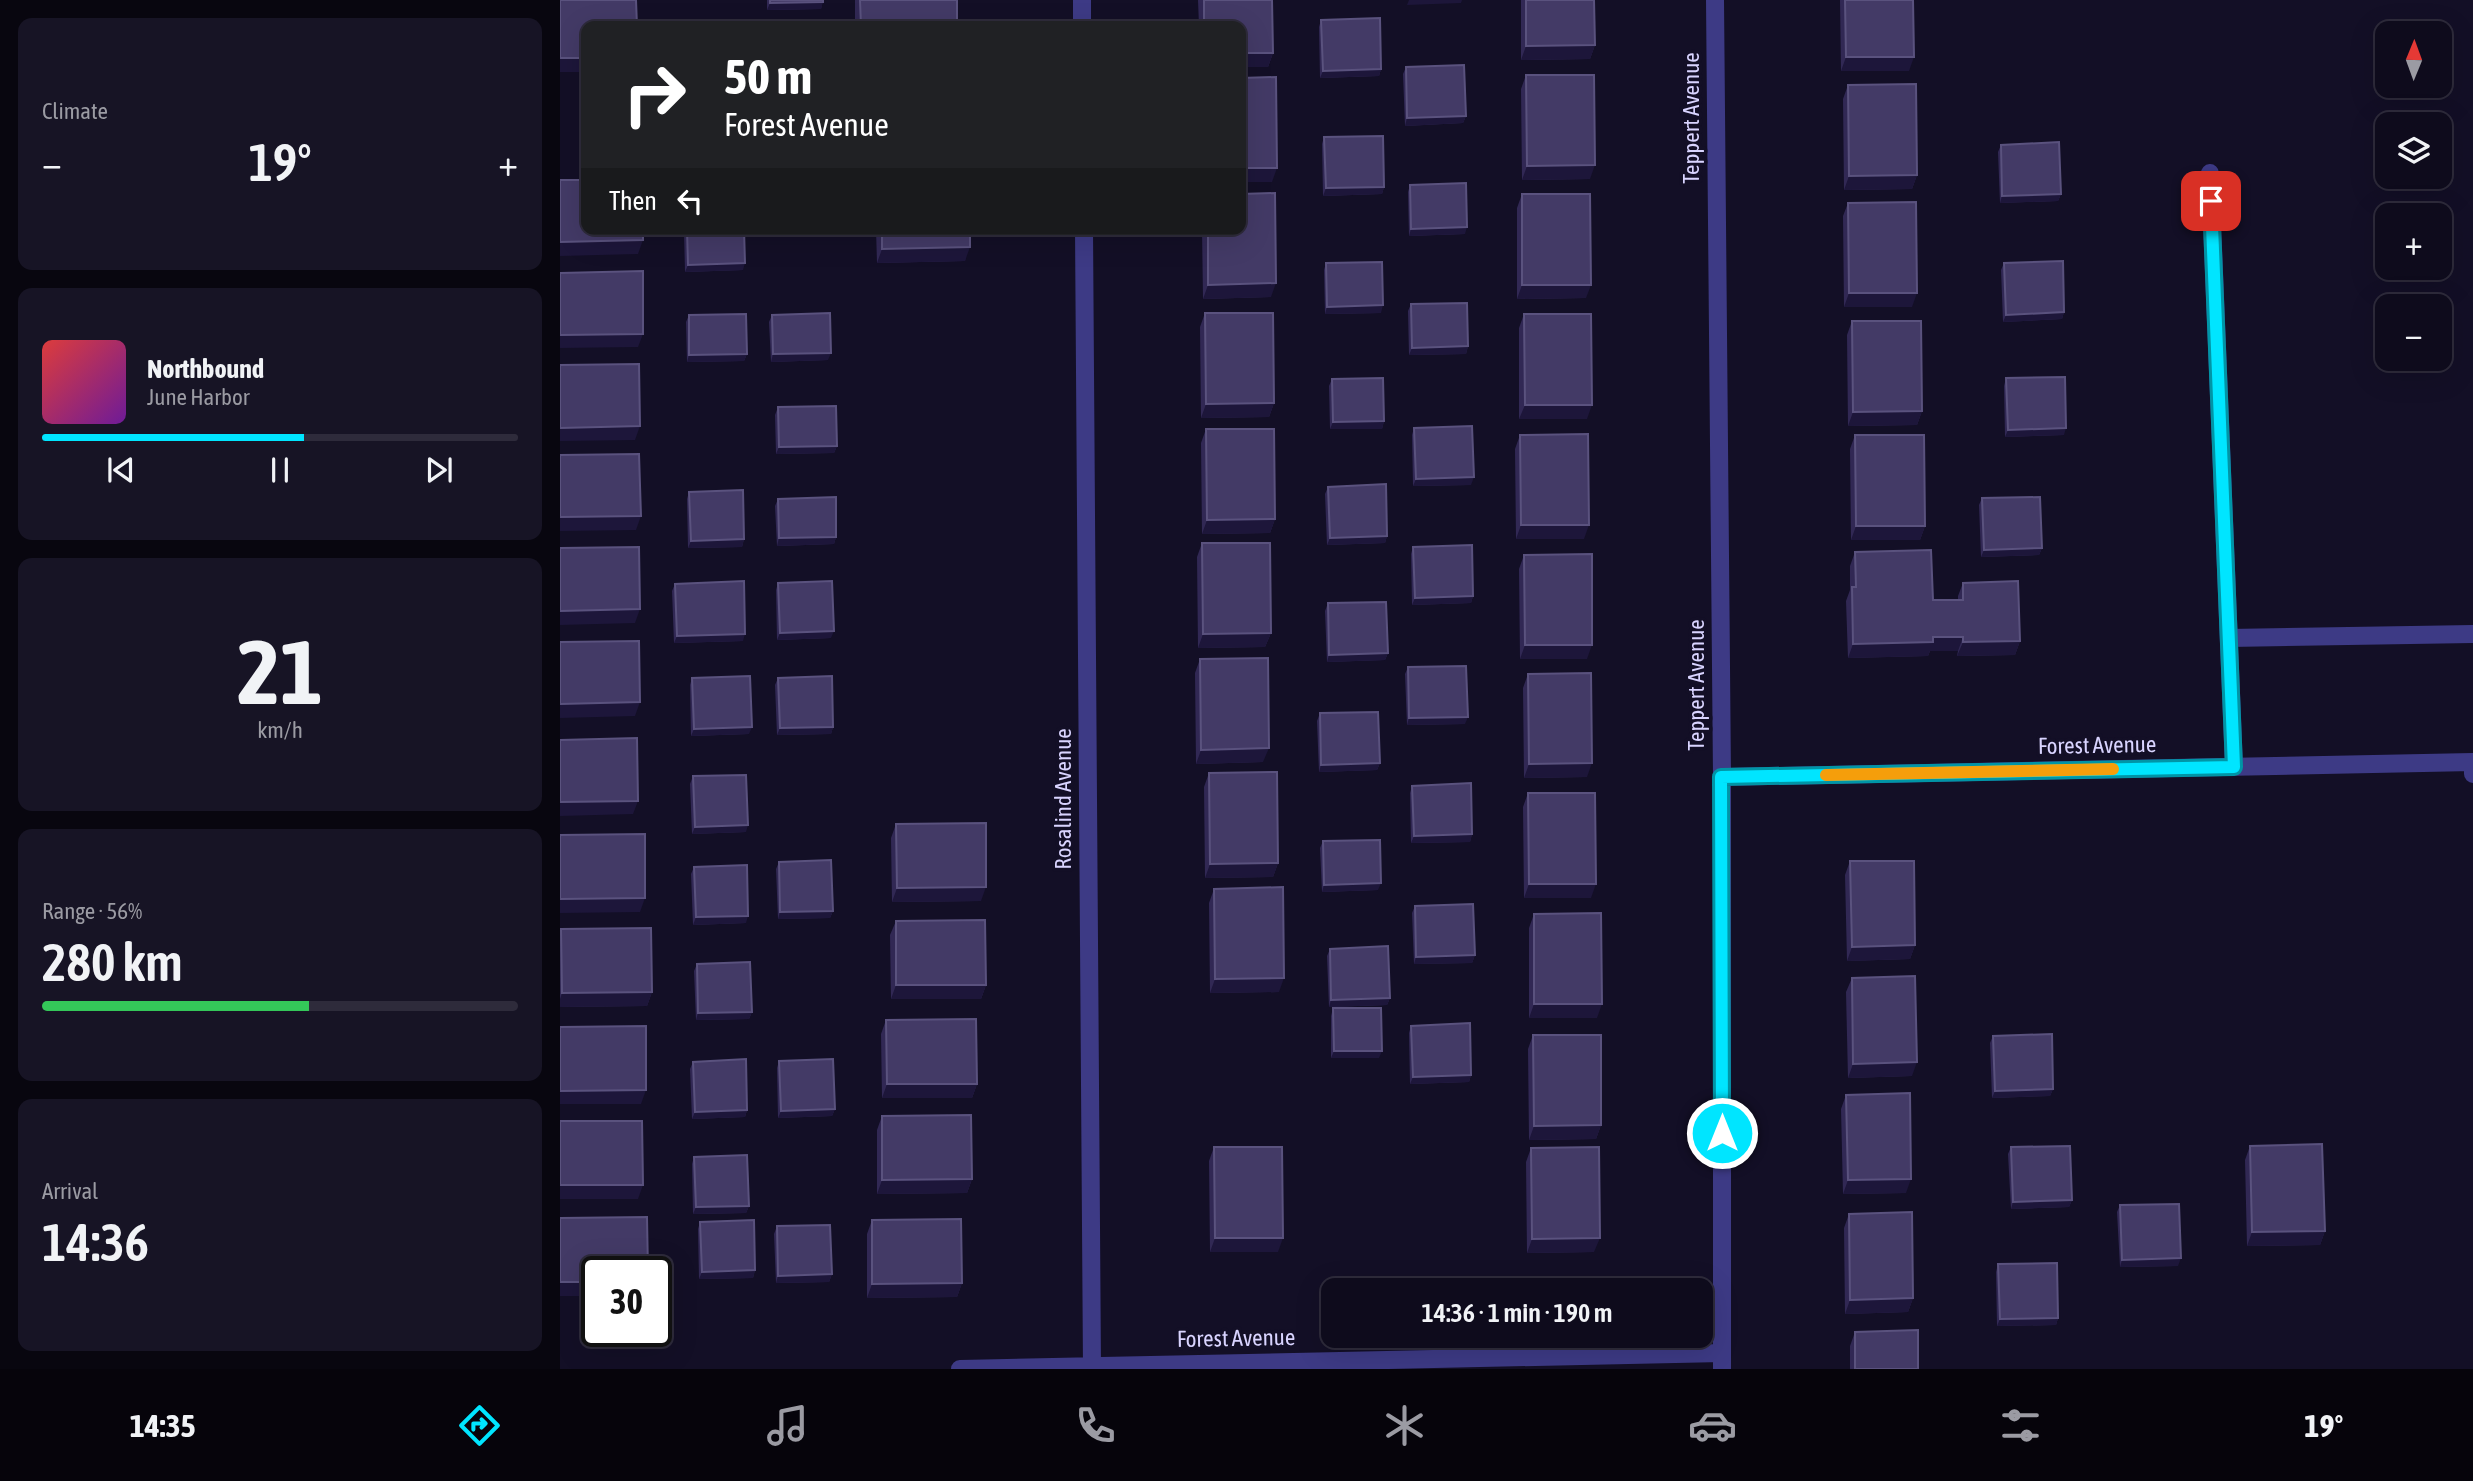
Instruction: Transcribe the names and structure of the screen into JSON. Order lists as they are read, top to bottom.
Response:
{
  "streets": {
    "street": ["Teppert Avenue", "Forest Avenue", "Rosalind Avenue"]
  },
  "crossings": [
    ["Teppert Avenue", "Forest Avenue"],
    ["Forest Avenue", "Rosalind Avenue"]
  ],
  "north": "top",
  "page": {
    "tile": [
      "Climate",
      ["21", "km/h"],
      ["Range · 56%", "280 km"],
      ["Arrival", "14:36"]
    ],
    "map_buttons": ["+", "−"],
    "turn": ["50 m", "Forest Avenue"],
    "heat": ["−", "19°", "+"],
    "then": "Then",
    "song": ["Northbound", "June Harbor"],
    "limit": "30",
    "trip": "14:36 · 1 min · 190 m",
    "tabs": ["14:35", "19°"]
  }
}
